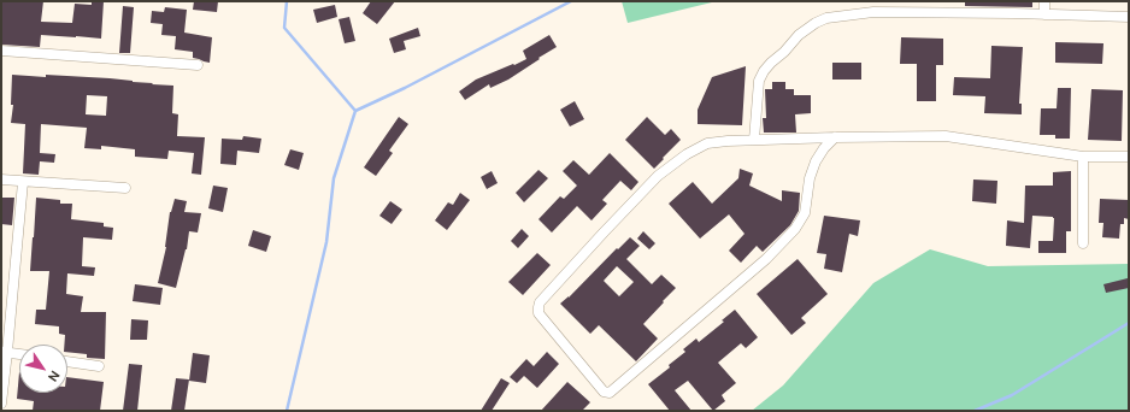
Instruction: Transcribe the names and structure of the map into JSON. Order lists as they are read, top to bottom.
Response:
{
  "north": "bottom right"
}
